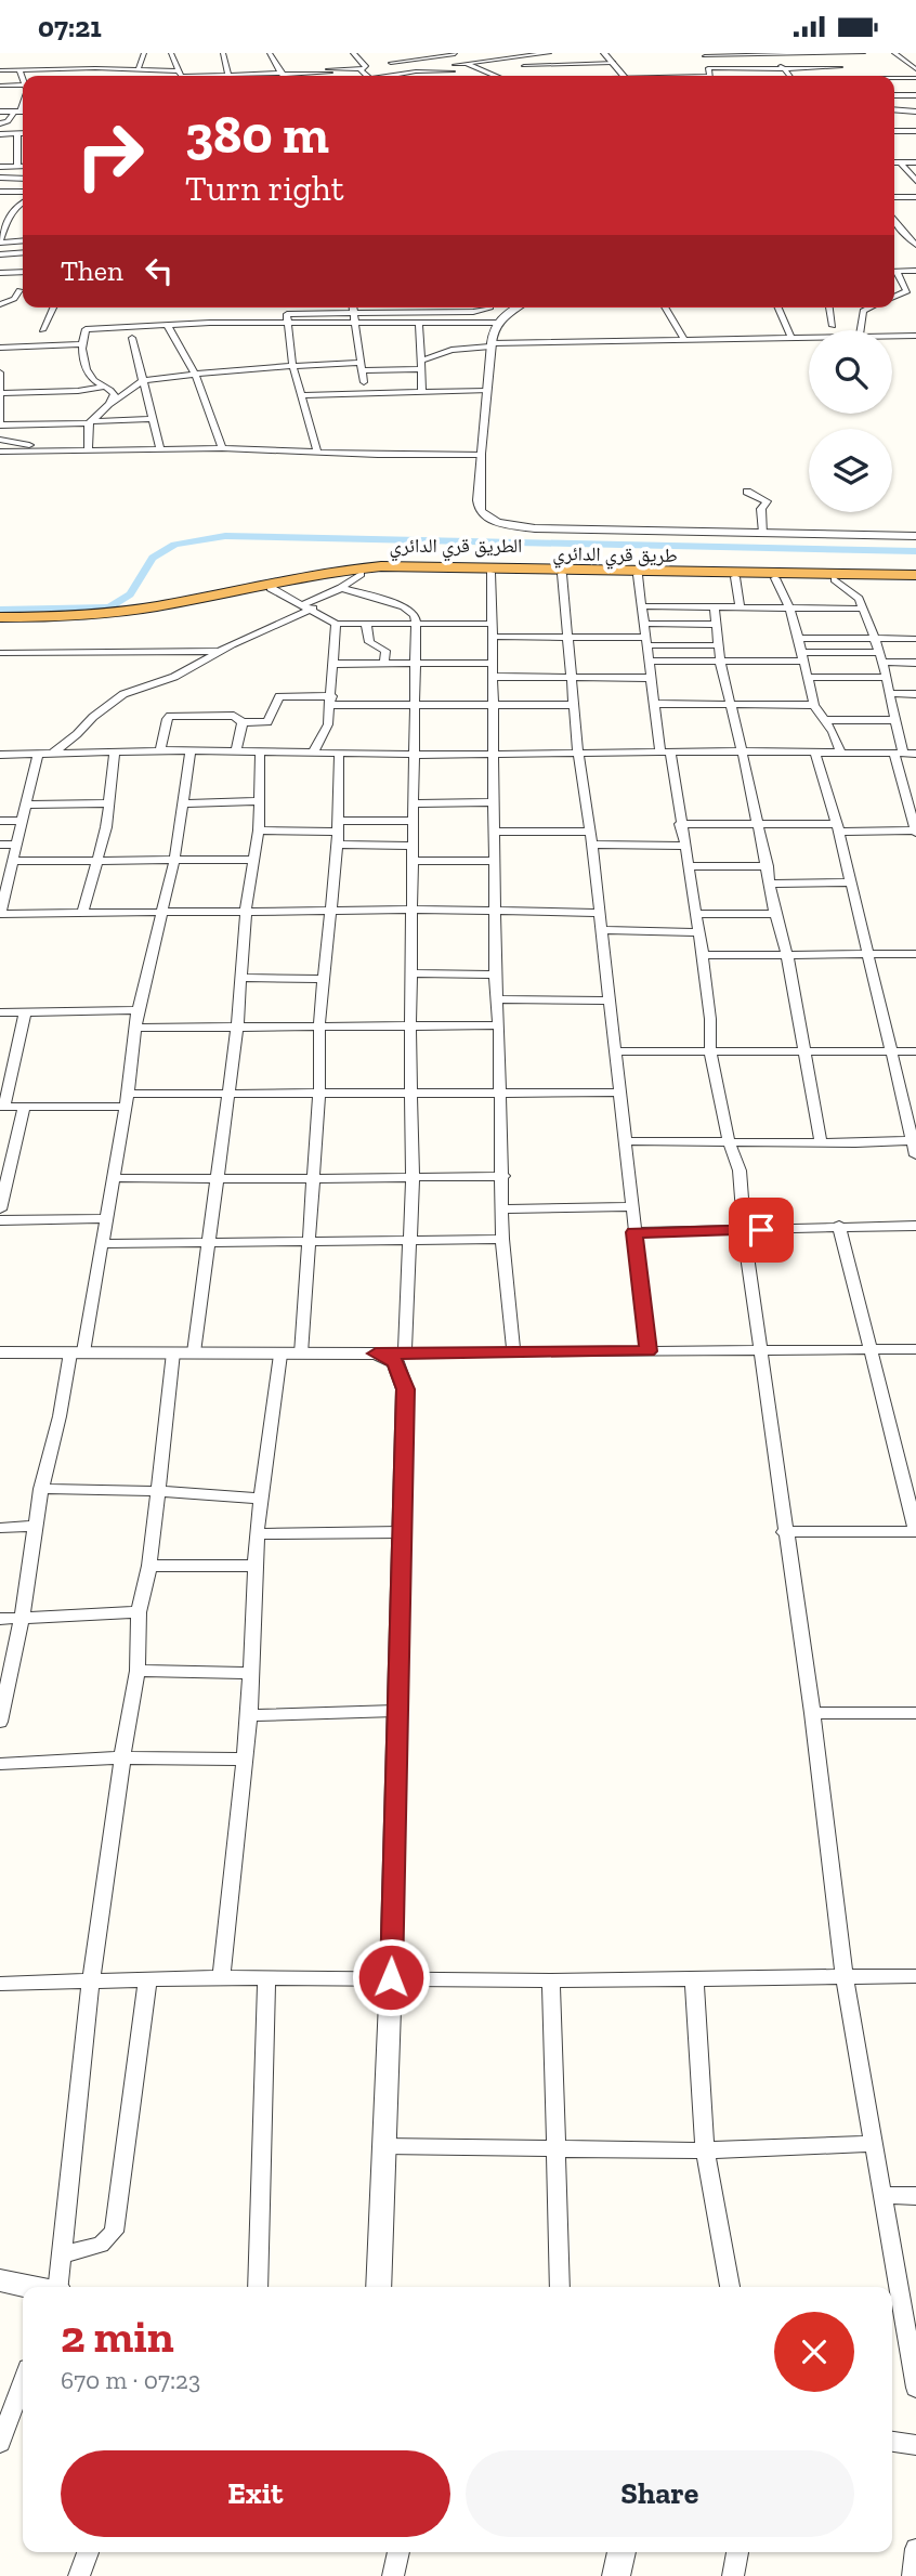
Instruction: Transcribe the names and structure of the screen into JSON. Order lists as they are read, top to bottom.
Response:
{
  "streets": {
    "highway": ["الطريق قري الدائري", "طريق قري الدائري"]
  },
  "crossings": [
    ["الطريق قري الدائري", "طريق قري الدائري"]
  ],
  "page": {
    "status": "07:21",
    "turn": ["380 m", "Turn right"],
    "then": "Then",
    "heading": ["2 min", "670 m · 07:23"],
    "buttons": ["Exit", "Share"]
  }
}
